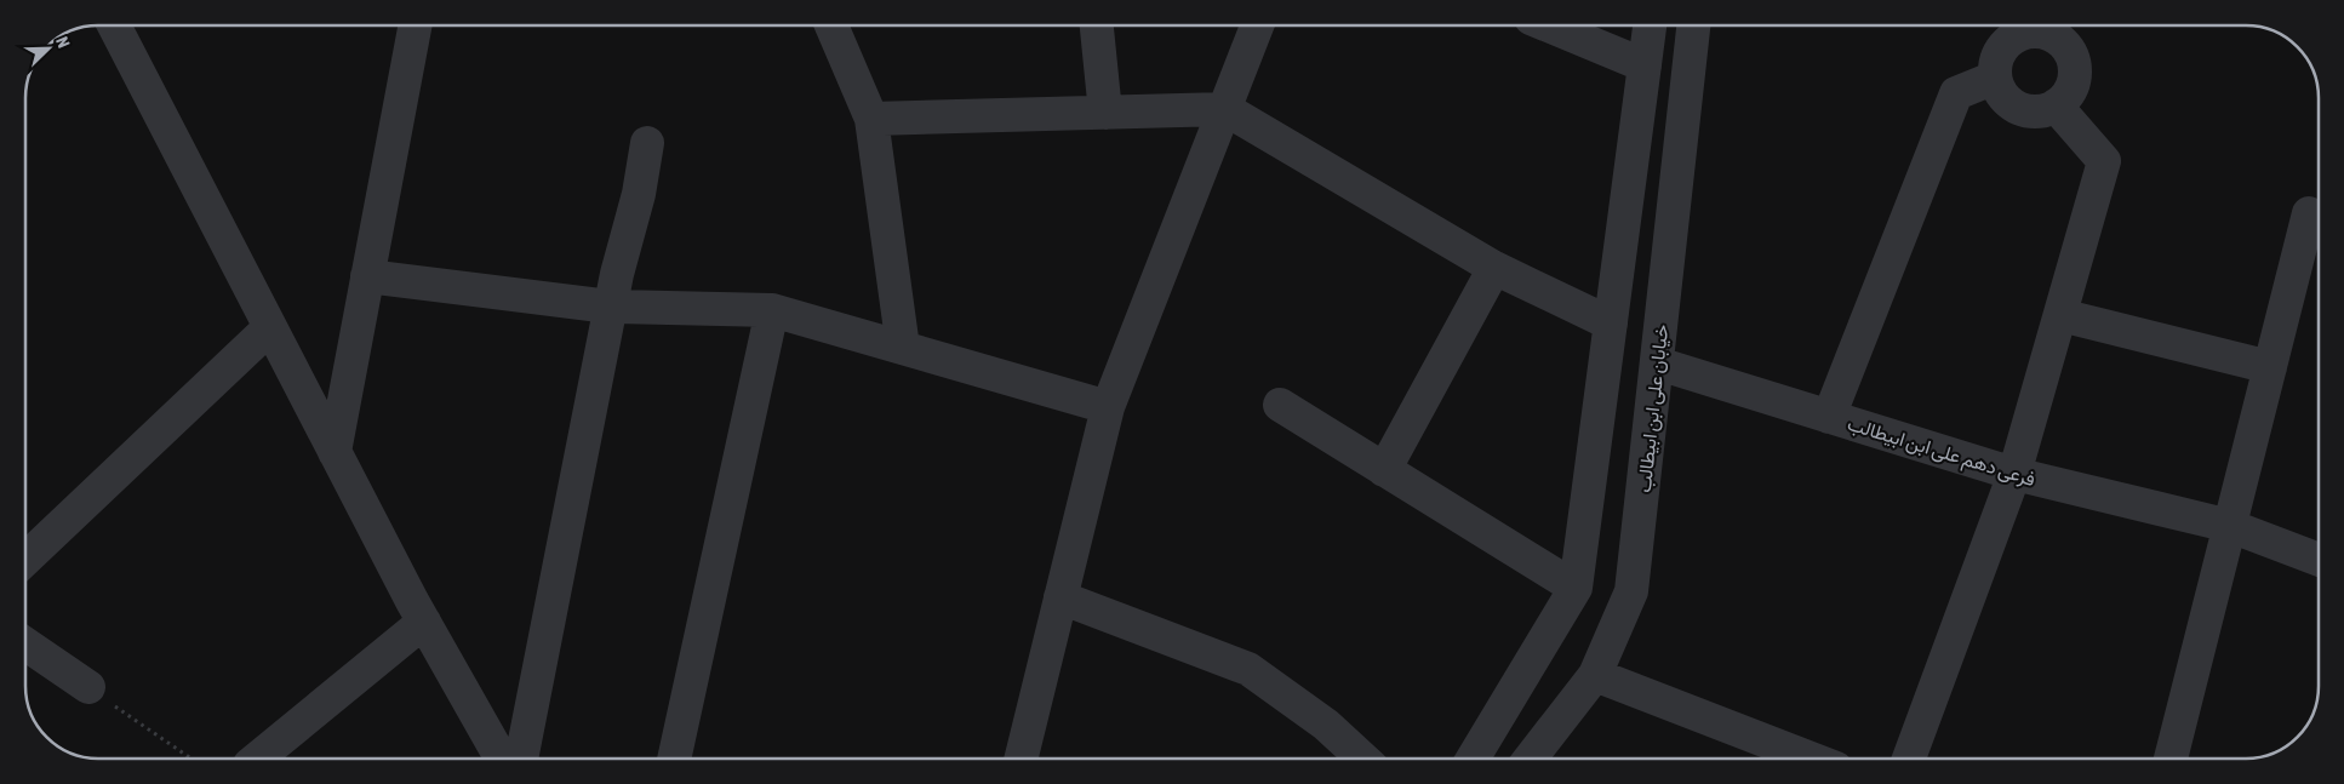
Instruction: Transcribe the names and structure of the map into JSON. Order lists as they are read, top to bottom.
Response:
{
  "streets": {
    "street": ["خیابان علی ابن ابیطالب", "فرعی دهم علی ابن ابیطالب"]
  },
  "crossings": [
    ["خیابان علی ابن ابیطالب", "فرعی دهم علی ابن ابیطالب"]
  ],
  "north": "top right"
}
